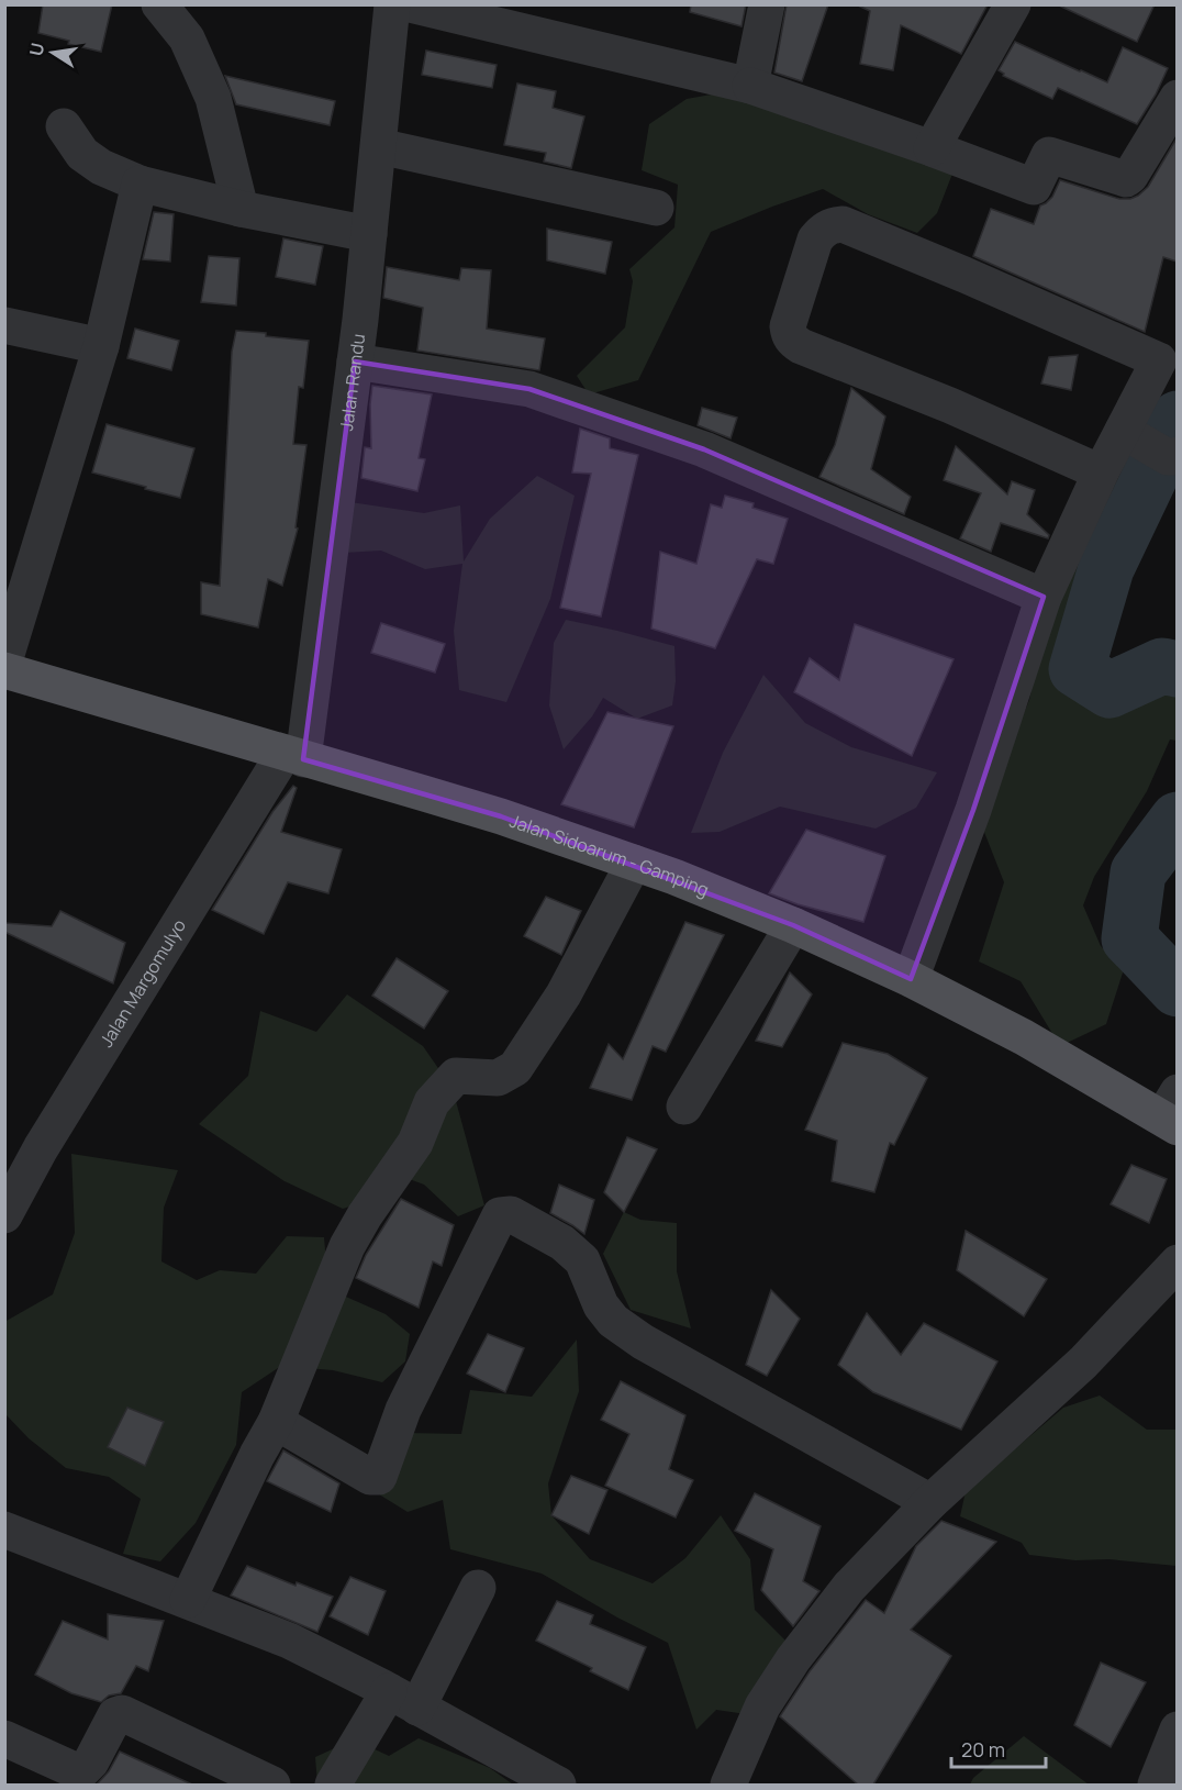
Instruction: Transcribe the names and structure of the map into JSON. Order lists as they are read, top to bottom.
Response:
{
  "streets": {
    "main road": ["Jalan Sidoarum - Gamping"],
    "street": ["Jalan Randu", "Jalan Margomulyo"]
  },
  "crossings": [
    ["Jalan Randu", "Jalan Sidoarum - Gamping"],
    ["Jalan Randu", "Jalan Margomulyo"],
    ["Jalan Sidoarum - Gamping", "Jalan Margomulyo"]
  ],
  "scale_bar": "20 m",
  "north": "left"
}
